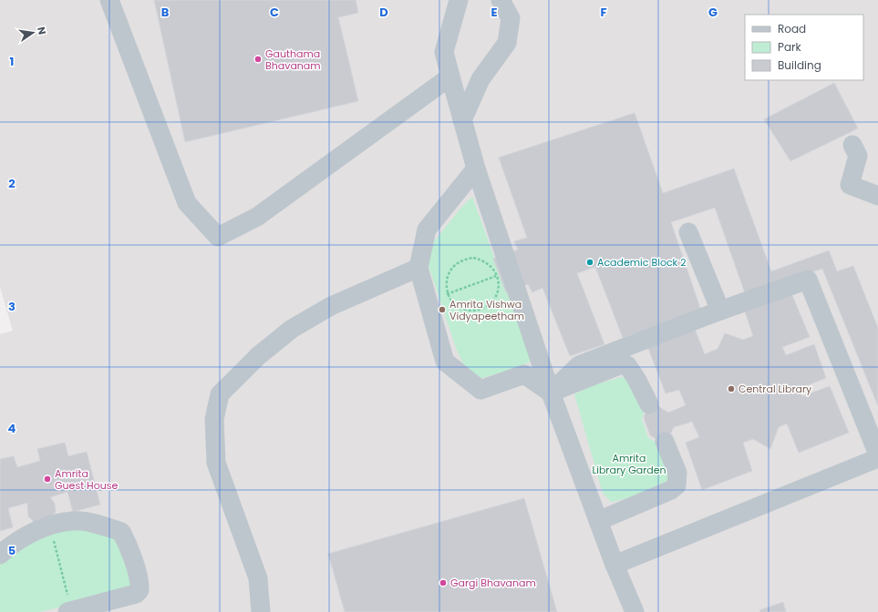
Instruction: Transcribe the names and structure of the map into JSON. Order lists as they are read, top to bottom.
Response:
{
  "parks": ["Amrita Library Garden"],
  "places": [
    "Gauthama Bhavanam",
    "Academic Block 2",
    "Amrita Vishwa Vidyapeetham",
    "Central Library",
    "Amrita Guest House",
    "Gargi Bhavanam"
  ],
  "legend": ["Road", "Park", "Building"],
  "north": "right",
  "grid": {
    "columns": [
      "B",
      "C",
      "D",
      "E",
      "F",
      "G"
    ],
    "rows": [
      "1",
      "2",
      "3",
      "4",
      "5"
    ]
  }
}
